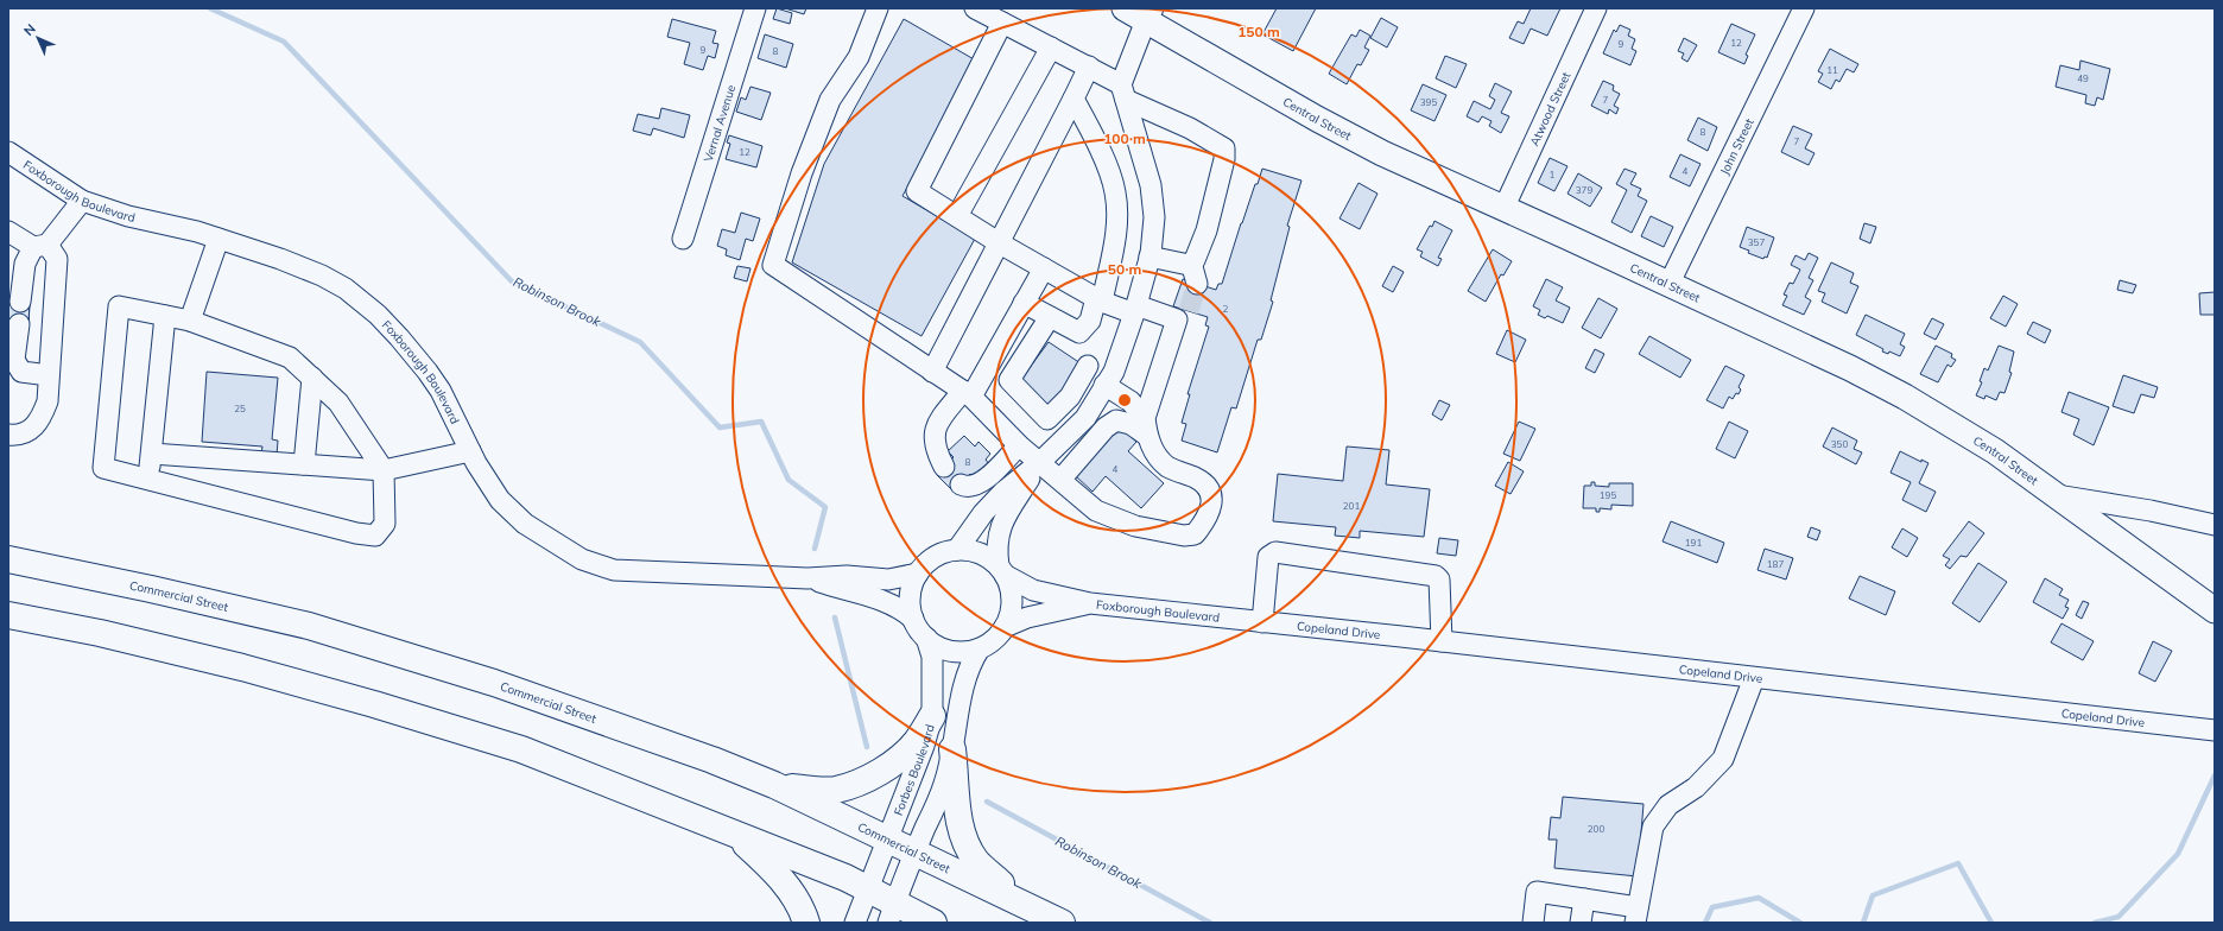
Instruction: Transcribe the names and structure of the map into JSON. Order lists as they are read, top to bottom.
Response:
{
  "streets": {
    "highway": ["Commercial Street"],
    "main road": ["Central Street"],
    "street": [
      "Atwood Street",
      "Vernal Avenue",
      "John Street",
      "Foxborough Boulevard",
      "Copeland Drive",
      "Forbes Boulevard"
    ]
  },
  "crossings": [
    ["Atwood Street", "Central Street"],
    ["Central Street", "John Street"],
    ["Foxborough Boulevard", "Copeland Drive"],
    ["Foxborough Boulevard", "Forbes Boulevard"],
    ["Commercial Street", "Forbes Boulevard"]
  ],
  "water": ["Robinson Brook"],
  "house_numbers": [
    "12",
    "9",
    "9",
    "8",
    "11",
    "49",
    "7",
    "395",
    "8",
    "7",
    "12",
    "4",
    "1",
    "379",
    "357",
    "2",
    "25",
    "350",
    "8",
    "4",
    "195",
    "201",
    "191",
    "187",
    "200"
  ],
  "north": "top left",
  "rings": ["150 m", "100 m", "50 m"]
}
